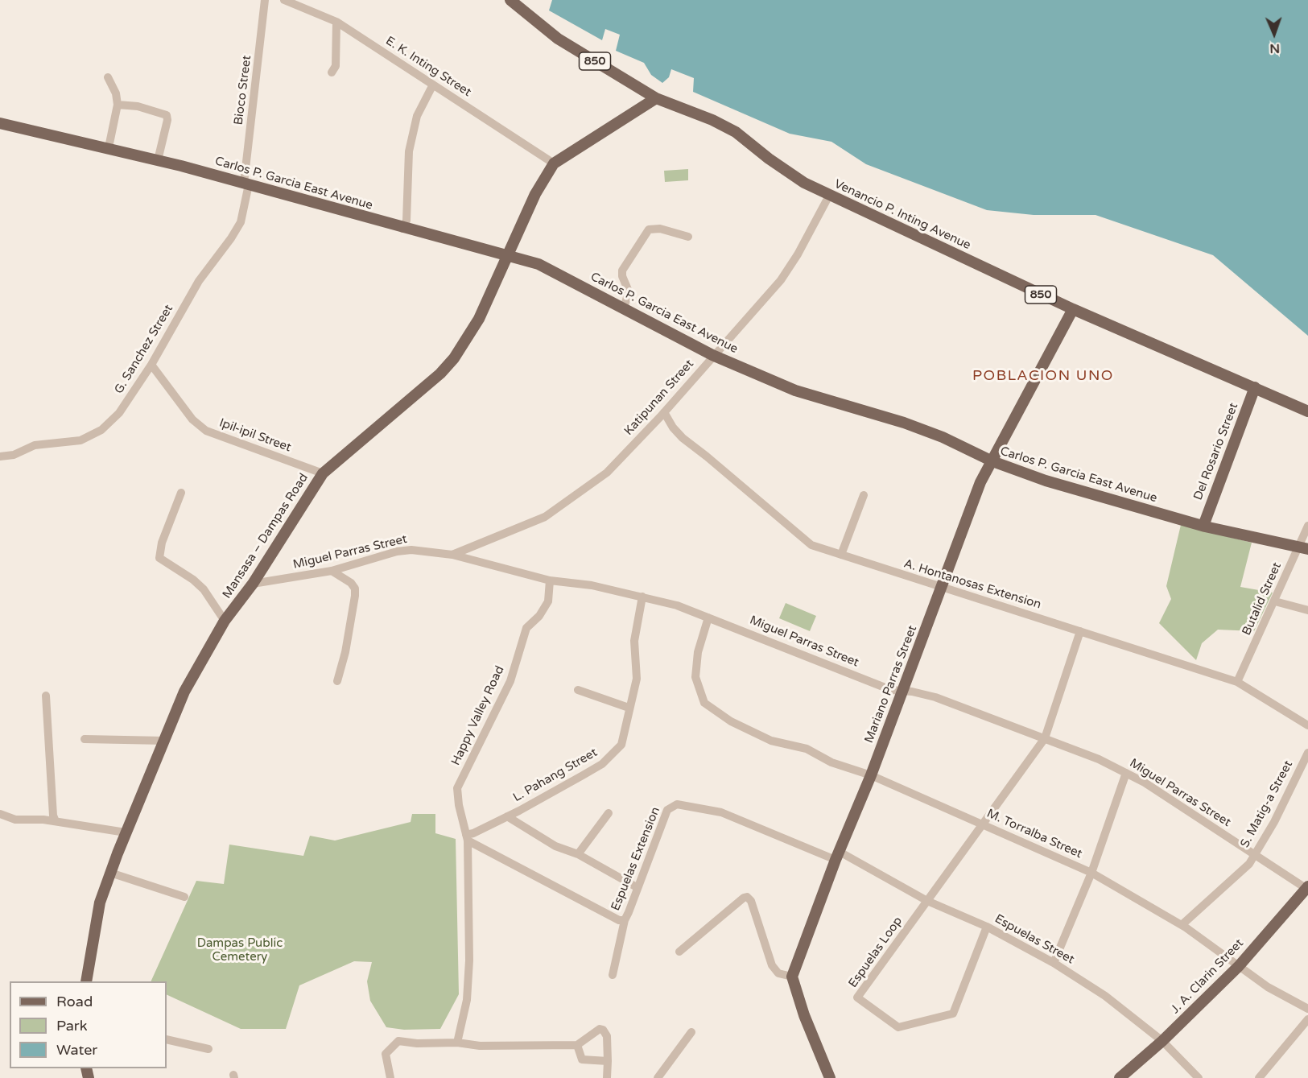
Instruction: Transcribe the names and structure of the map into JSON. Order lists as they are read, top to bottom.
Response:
{
  "streets": {
    "main road": [
      "850",
      "Carlos P. Garcia East Avenue",
      "Venancio P. Inting Avenue",
      "Del Rosario Street",
      "Mansasa – Dampas Road",
      "Mariano Parras Street",
      "J. A. Clarin Street"
    ],
    "street": [
      "E. K. Inting Street",
      "Bioco Street",
      "G. Sanchez Street",
      "Katipunan Street",
      "Ipil-ipil Street",
      "Miguel Parras Street",
      "A. Hontanosas Extension",
      "Butalid Street",
      "Happy Valley Road",
      "L. Pahang Street",
      "S. Matig-a Street",
      "M. Torralba Street",
      "Espuelas Extension",
      "Espuelas Street",
      "Espuelas Loop"
    ]
  },
  "crossings": [
    ["E. K. Inting Street", "Mansasa – Dampas Road"],
    ["Bioco Street", "Carlos P. Garcia East Avenue"],
    ["Bioco Street", "G. Sanchez Street"],
    ["Carlos P. Garcia East Avenue", "G. Sanchez Street"],
    ["Carlos P. Garcia East Avenue", "Katipunan Street"],
    ["Carlos P. Garcia East Avenue", "Del Rosario Street"],
    ["Carlos P. Garcia East Avenue", "Mansasa – Dampas Road"],
    ["Carlos P. Garcia East Avenue", "Butalid Street"],
    ["Carlos P. Garcia East Avenue", "Mariano Parras Street"],
    ["Venancio P. Inting Avenue", "Katipunan Street"],
    ["Venancio P. Inting Avenue", "Del Rosario Street"],
    ["Venancio P. Inting Avenue", "Mansasa – Dampas Road"],
    ["Venancio P. Inting Avenue", "Mariano Parras Street"],
    ["G. Sanchez Street", "Ipil-ipil Street"],
    ["Katipunan Street", "Miguel Parras Street"],
    ["Katipunan Street", "A. Hontanosas Extension"],
    ["Ipil-ipil Street", "Mansasa – Dampas Road"],
    ["Mansasa – Dampas Road", "Miguel Parras Street"],
    ["Miguel Parras Street", "Mariano Parras Street"],
    ["Miguel Parras Street", "Happy Valley Road"],
    ["Miguel Parras Street", "L. Pahang Street"],
    ["Miguel Parras Street", "S. Matig-a Street"],
    ["Miguel Parras Street", "M. Torralba Street"],
    ["Miguel Parras Street", "J. A. Clarin Street"],
    ["A. Hontanosas Extension", "Butalid Street"],
    ["A. Hontanosas Extension", "Mariano Parras Street"],
    ["Mariano Parras Street", "M. Torralba Street"],
    ["Mariano Parras Street", "Espuelas Extension"],
    ["Mariano Parras Street", "Espuelas Street"],
    ["Happy Valley Road", "L. Pahang Street"],
    ["Happy Valley Road", "Espuelas Extension"],
    ["L. Pahang Street", "Espuelas Extension"],
    ["S. Matig-a Street", "M. Torralba Street"],
    ["M. Torralba Street", "J. A. Clarin Street"],
    ["Espuelas Extension", "Espuelas Street"],
    ["Espuelas Street", "Espuelas Loop"],
    ["Espuelas Street", "J. A. Clarin Street"]
  ],
  "districts": ["POBLACION UNO"],
  "parks": ["Dampas Public Cemetery"],
  "legend": ["Road", "Park", "Water"],
  "north": "bottom"
}
